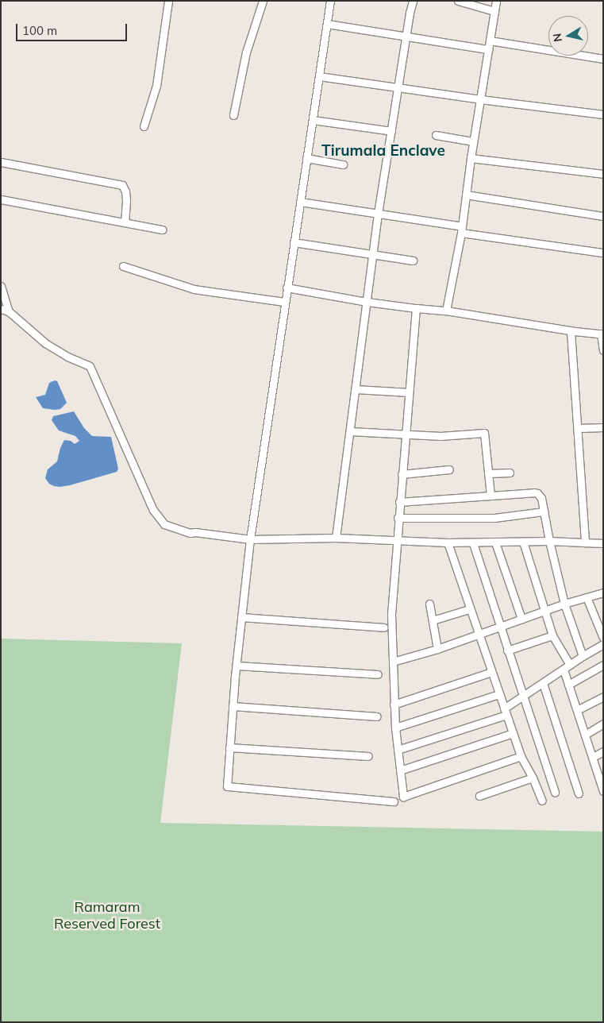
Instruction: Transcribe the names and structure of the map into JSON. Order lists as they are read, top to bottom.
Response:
{
  "districts": ["Tirumala Enclave"],
  "parks": ["Ramaram Reserved Forest"],
  "scale_bar": "100 m",
  "north": "left"
}
